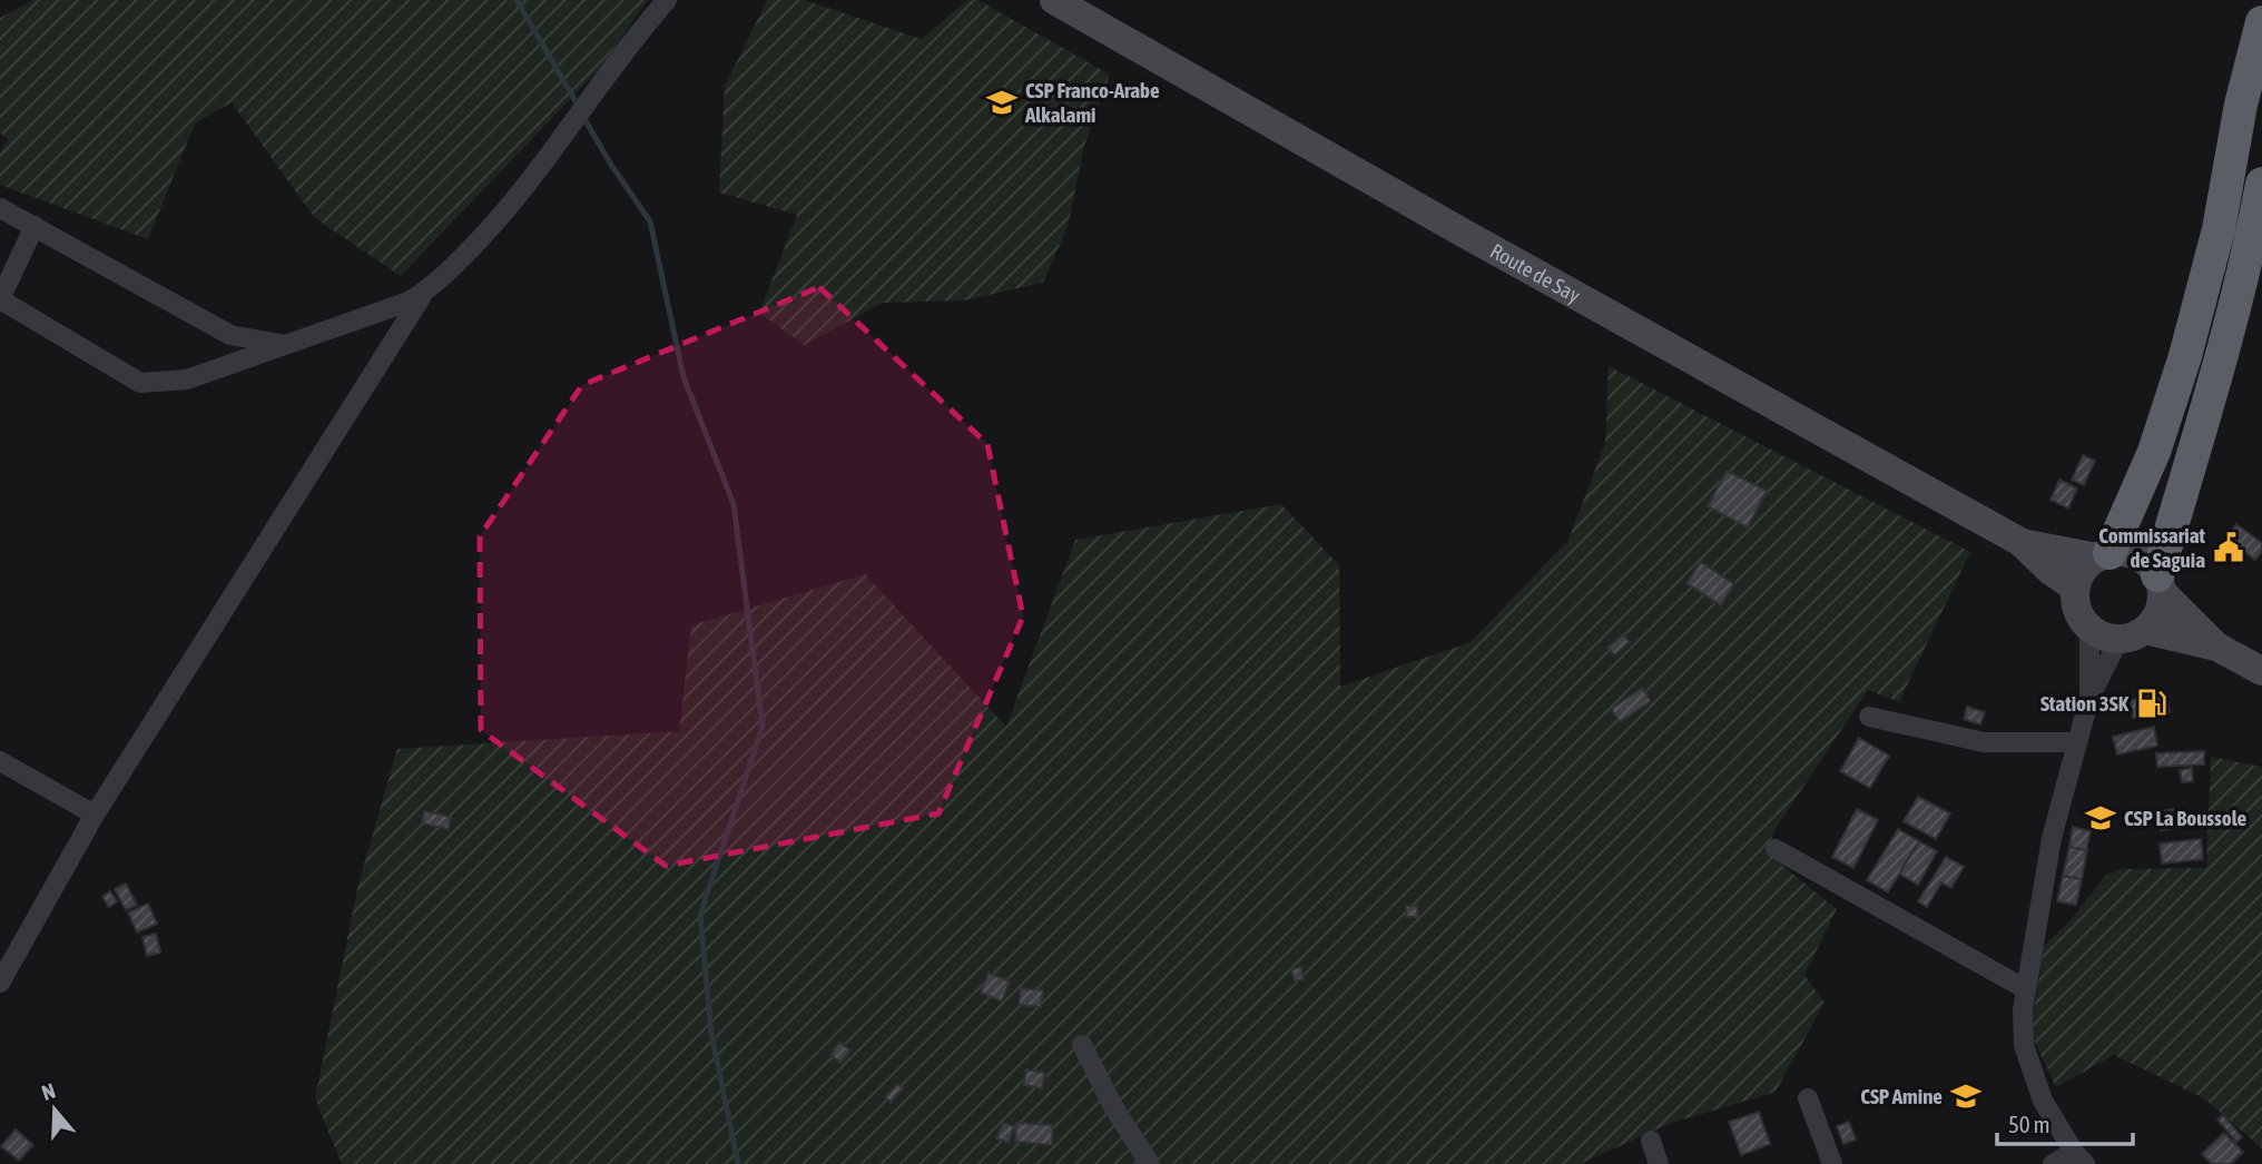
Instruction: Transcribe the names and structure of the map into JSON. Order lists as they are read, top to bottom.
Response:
{
  "streets": {
    "main road": ["Route de Say"]
  },
  "places": {
    "school or university": ["CSP Franco-Arabe Alkalami", "CSP La Boussole", "CSP Amine"],
    "public building": ["Commissariat de Saguia"],
    "fuel station": ["Station 3SK"]
  },
  "scale_bar": "50 m",
  "north": "top"
}
